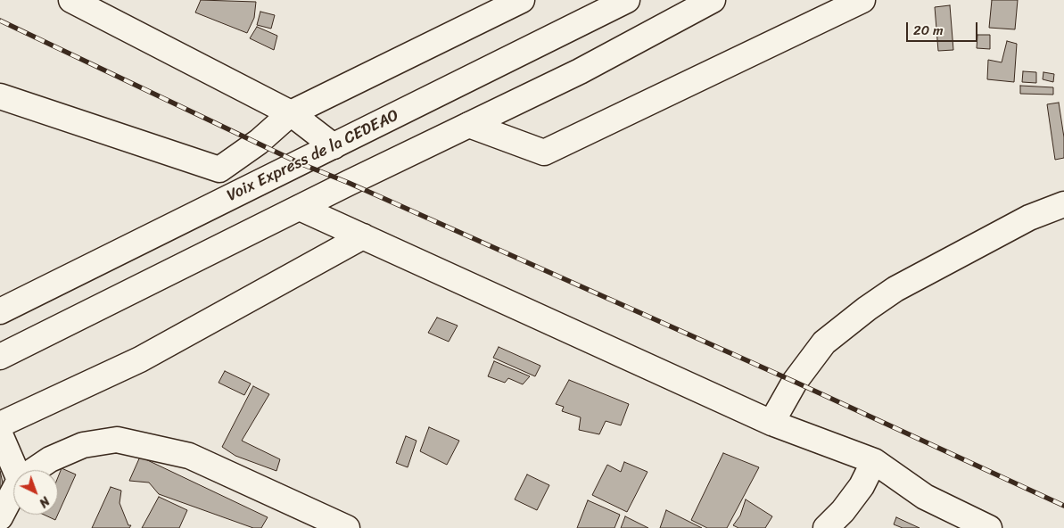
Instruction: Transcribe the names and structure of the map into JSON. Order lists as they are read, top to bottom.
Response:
{
  "streets": {
    "street": ["Voix Express de la CEDEAO"]
  },
  "scale_bar": "20 m",
  "north": "bottom right"
}
